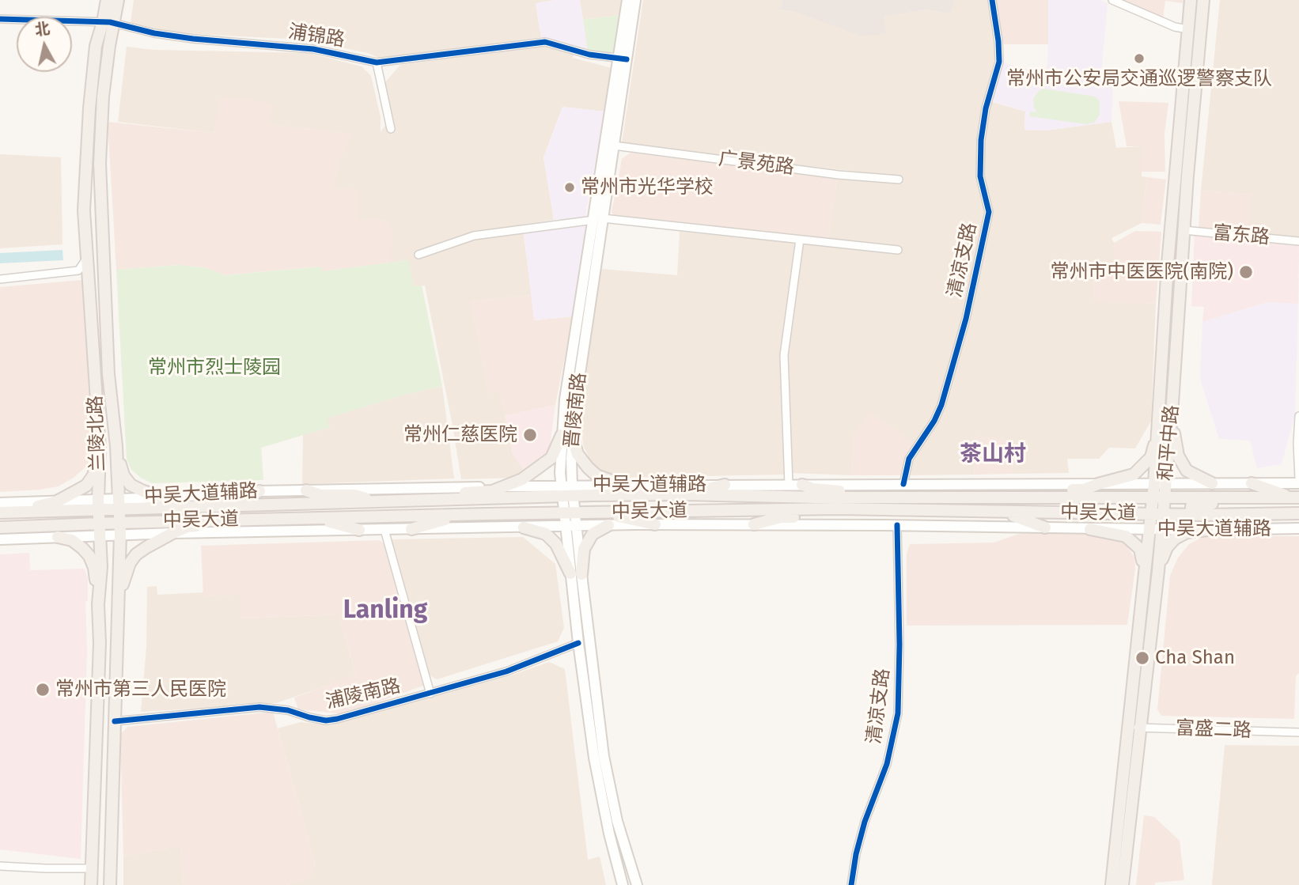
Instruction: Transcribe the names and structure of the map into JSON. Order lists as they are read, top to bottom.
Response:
{
  "streets": {
    "main road": [
      "晋陵南路",
      "兰陵北路",
      "和平中路",
      "中吴大道辅路",
      "中吴大道"
    ],
    "street": [
      "浦锦路",
      "广景苑路",
      "富东路",
      "清凉支路",
      "浦陵南路",
      "富盛二路"
    ]
  },
  "crossings": [
    ["浦锦路", "晋陵南路"],
    ["浦锦路", "兰陵北路"],
    ["广景苑路", "晋陵南路"],
    ["富东路", "和平中路"],
    ["清凉支路", "中吴大道辅路"],
    ["晋陵南路", "中吴大道辅路"],
    ["晋陵南路", "中吴大道"],
    ["晋陵南路", "浦陵南路"],
    ["兰陵北路", "中吴大道辅路"],
    ["兰陵北路", "中吴大道"],
    ["兰陵北路", "浦陵南路"],
    ["和平中路", "中吴大道辅路"],
    ["和平中路", "中吴大道"],
    ["和平中路", "富盛二路"],
    ["中吴大道辅路", "中吴大道"]
  ],
  "districts": ["茶山村", "Lanling"],
  "parks": ["常州市烈士陵园"],
  "places": [
    "常州市公安局交通巡逻警察支队",
    "常州市光华学校",
    "常州市中医医院(南院)",
    "常州仁慈医院",
    "Cha Shan",
    "常州市第三人民医院"
  ],
  "north": "top"
}
